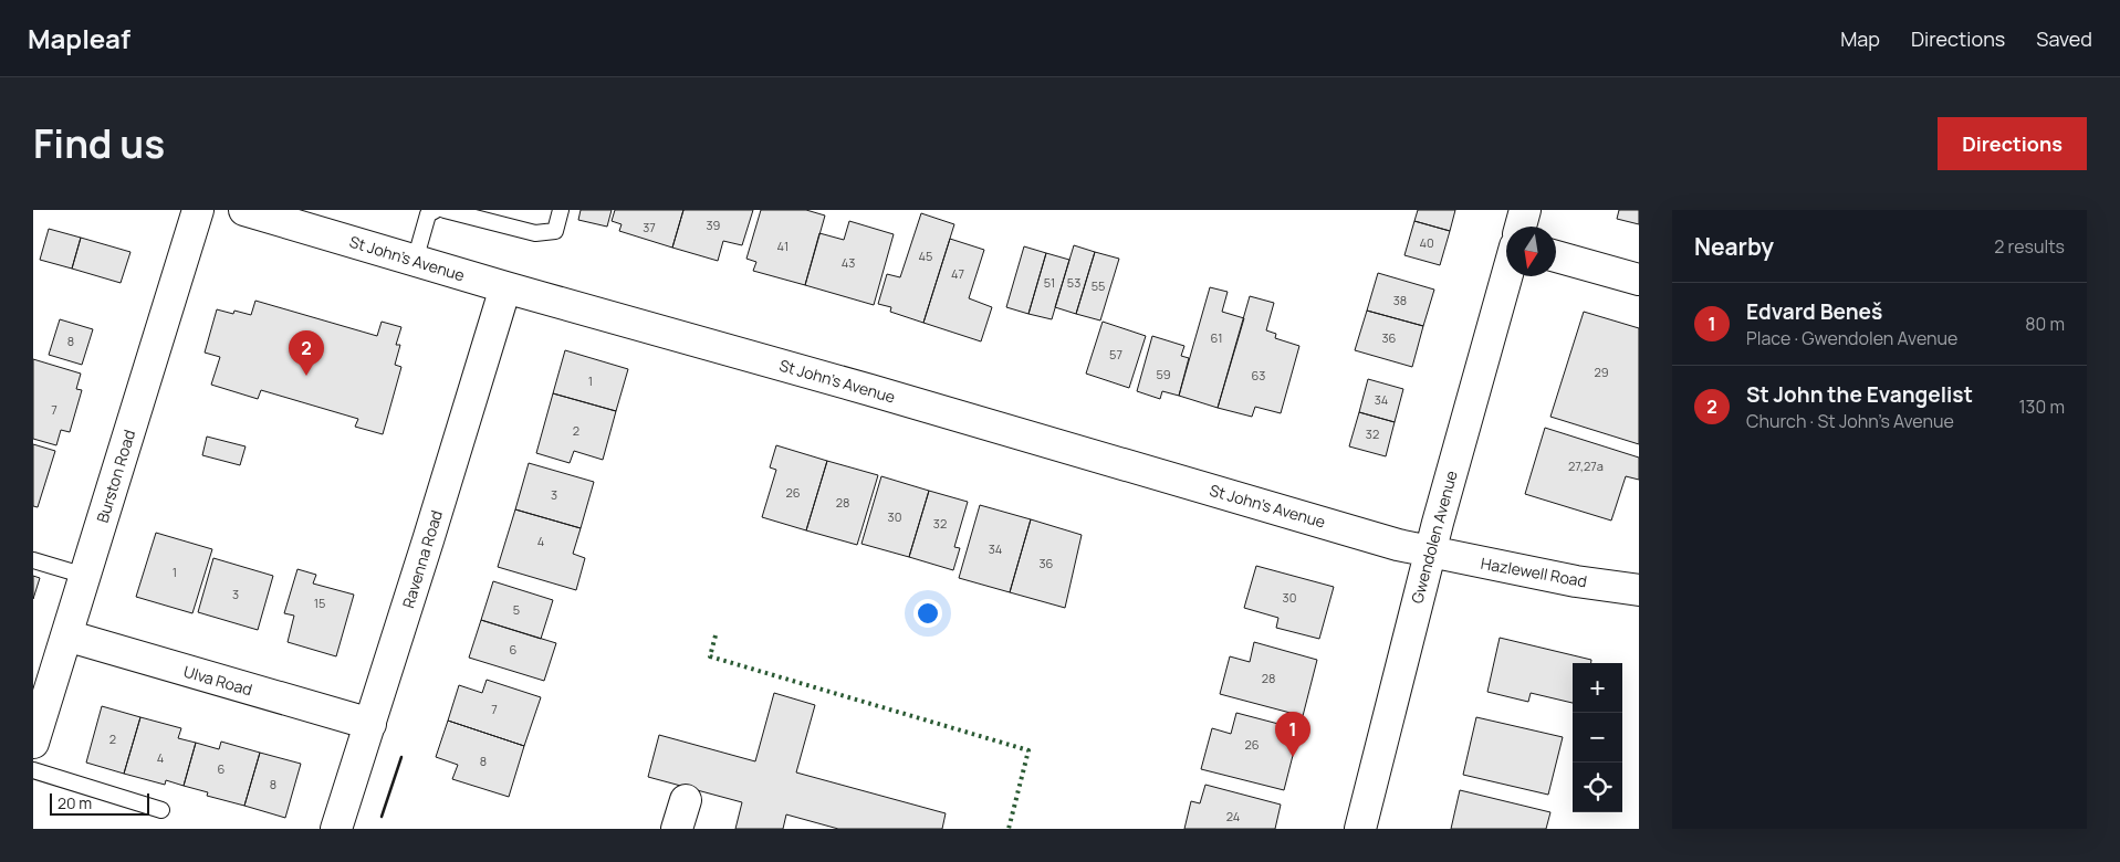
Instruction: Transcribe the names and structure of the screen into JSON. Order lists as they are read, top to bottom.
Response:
{
  "streets": {
    "street": [
      "St John's Avenue",
      "Burston Road",
      "Gwendolen Avenue",
      "Ravenna Road",
      "Hazlewell Road",
      "Ulva Road"
    ]
  },
  "crossings": [
    ["St John's Avenue", "Gwendolen Avenue"],
    ["St John's Avenue", "Ravenna Road"],
    ["St John's Avenue", "Hazlewell Road"],
    ["Burston Road", "Ulva Road"],
    ["Gwendolen Avenue", "Hazlewell Road"],
    ["Ravenna Road", "Ulva Road"]
  ],
  "house_numbers": [
    "39",
    "37",
    "40",
    "41",
    "45",
    "43",
    "47",
    "51",
    "53",
    "55",
    "38",
    "61",
    "36",
    "8",
    "57",
    "29",
    "59",
    "63",
    "1",
    "34",
    "7",
    "2",
    "32",
    "27,27a",
    "26",
    "3",
    "28",
    "30",
    "32",
    "4",
    "34",
    "36",
    "1",
    "3",
    "30",
    "15",
    "5",
    "6",
    "28",
    "7",
    "2",
    "26",
    "4",
    "8",
    "6",
    "8",
    "24"
  ],
  "scale_bar": "20 m",
  "north": "bottom",
  "page": {
    "header": "Mapleaf",
    "nav": ["Map", "Directions", "Saved"],
    "title": "Find us",
    "buttons": "Directions",
    "heading": ["Nearby", "2 results"],
    "list": [
      {
        "mark": "1",
        "name": "Edvard Beneš",
        "note": "Place · Gwendolen Avenue",
        "value": "80 m"
      },
      {
        "mark": "2",
        "name": "St John the Evangelist",
        "note": "Church · St John's Avenue",
        "value": "130 m"
      }
    ],
    "pins": ["2", "1"],
    "map_buttons": ["+", "−"],
    "scale": "20 m"
  }
}
